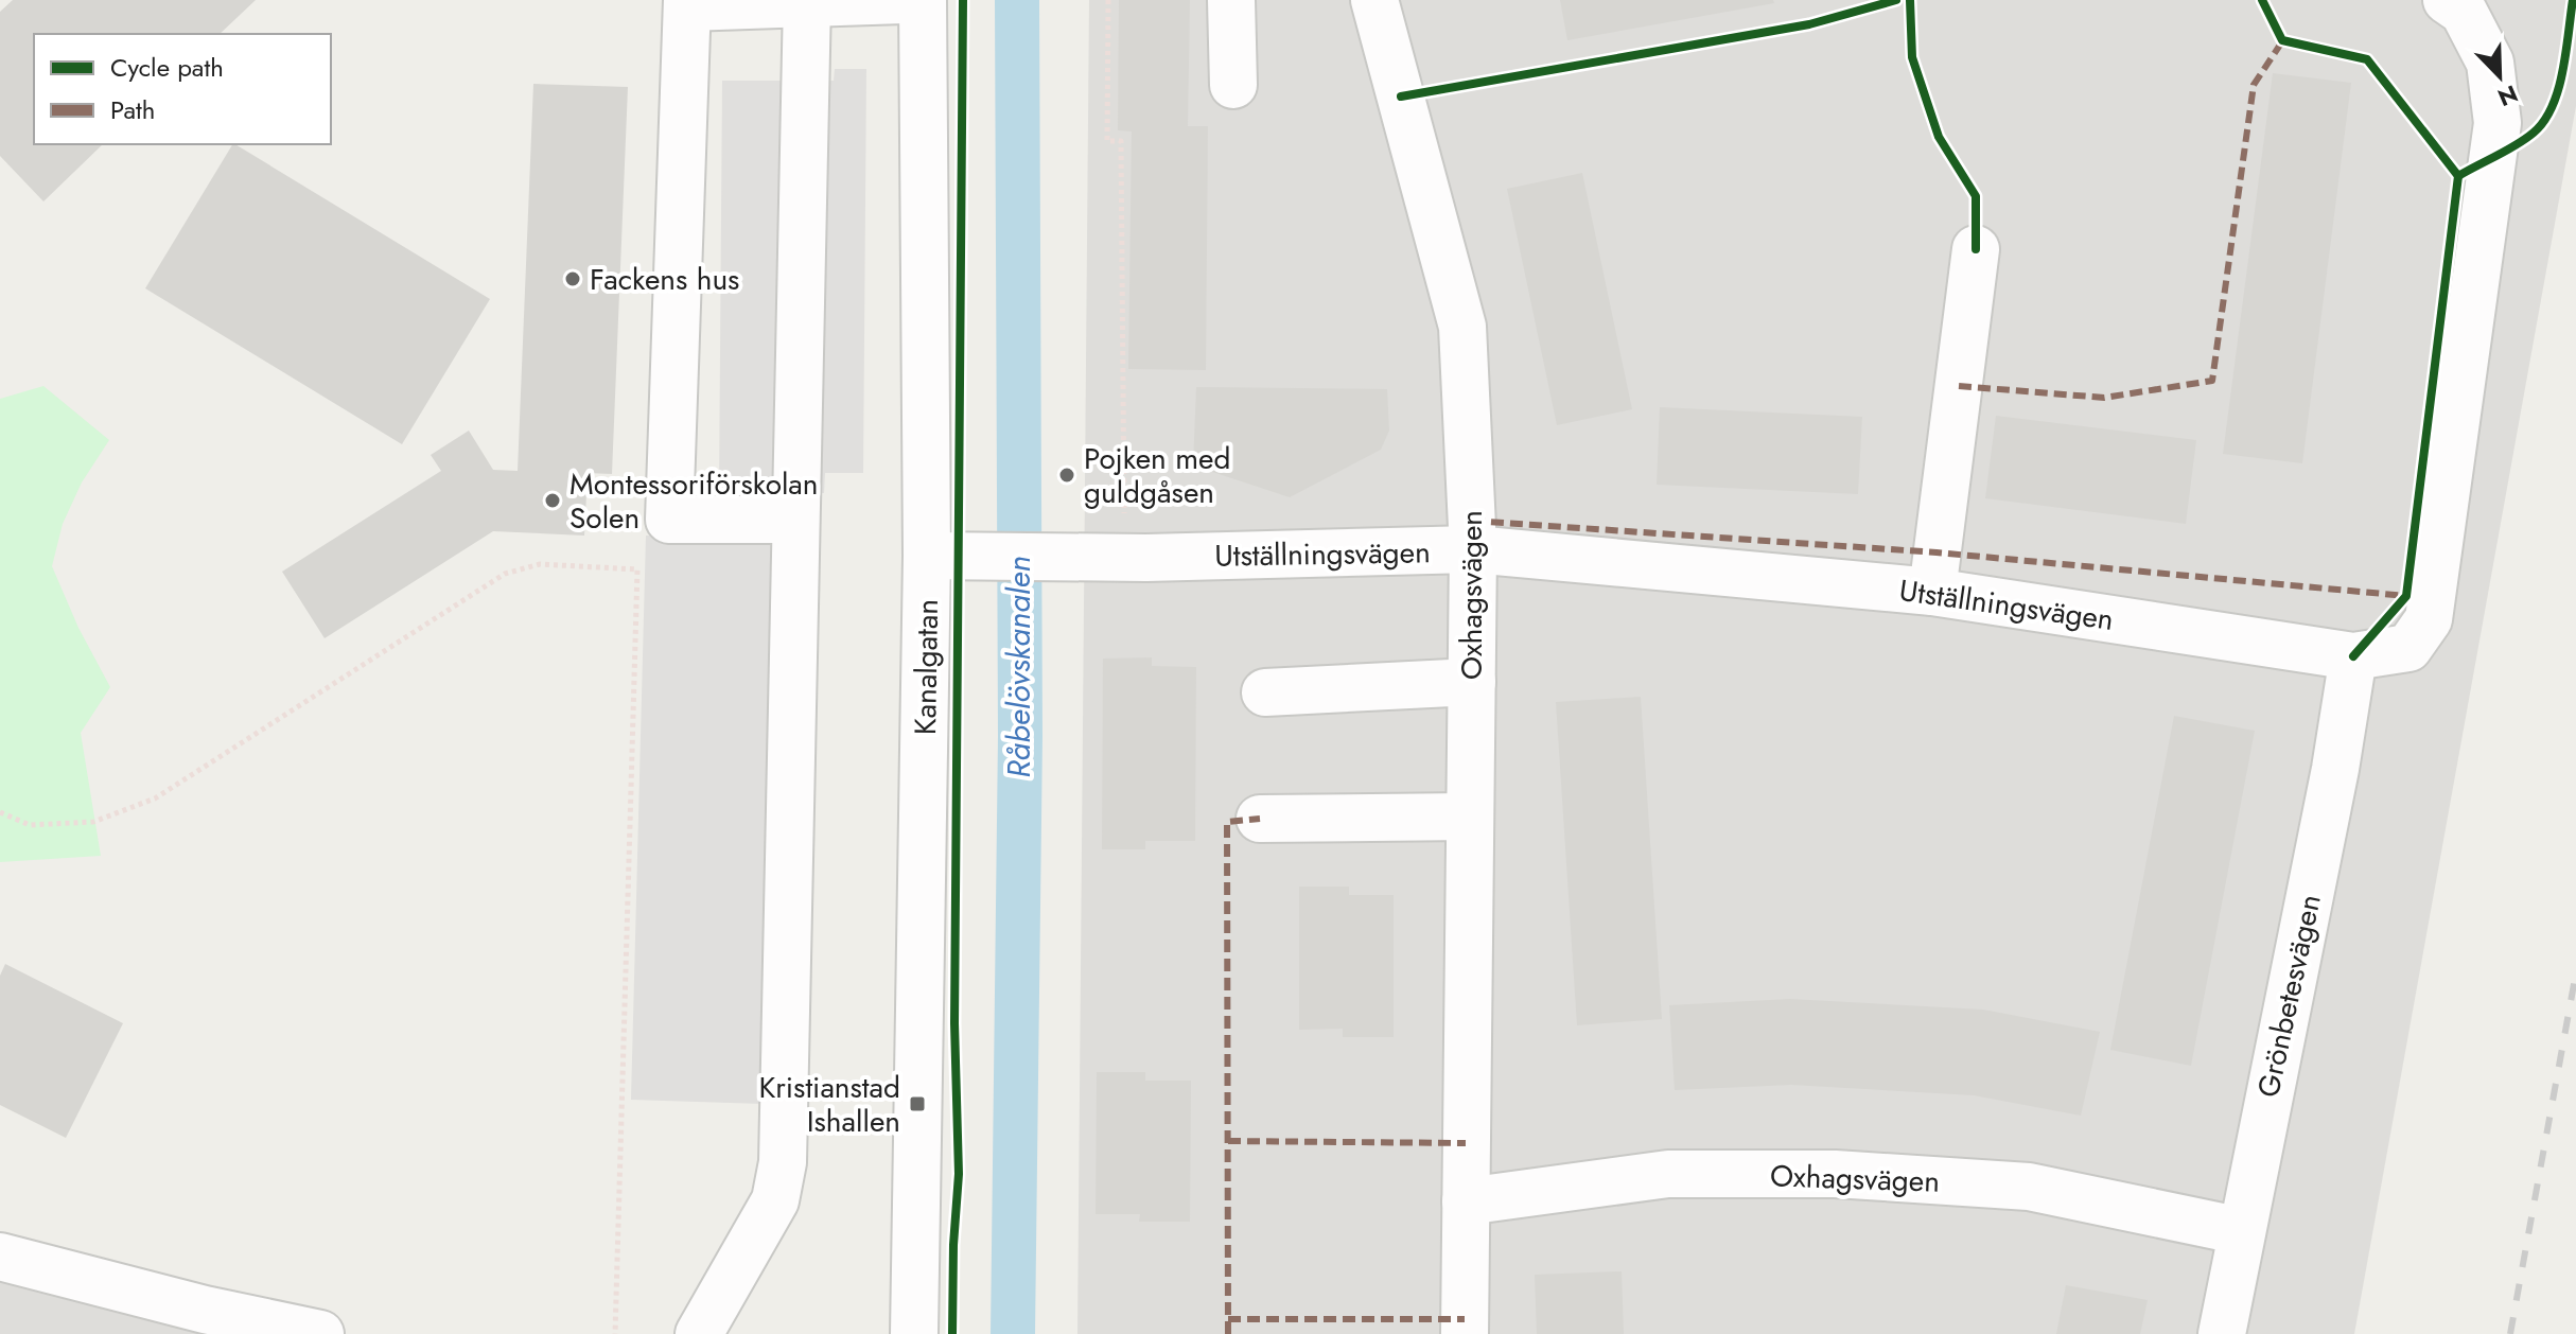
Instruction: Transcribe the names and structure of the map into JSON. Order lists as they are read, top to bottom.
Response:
{
  "streets": {
    "street": [
      "Utställningsvägen",
      "Oxhagsvägen",
      "Kanalgatan",
      "Grönbetesvägen"
    ]
  },
  "crossings": [
    ["Utställningsvägen", "Oxhagsvägen"],
    ["Utställningsvägen", "Kanalgatan"],
    ["Utställningsvägen", "Grönbetesvägen"],
    ["Oxhagsvägen", "Grönbetesvägen"]
  ],
  "water": ["Råbelövskanalen"],
  "places": {
    "other": ["Fackens hus", "Pojken med guldgåsen", "Montessoriförskolan Solen"],
    "transit": ["Kristianstad Ishallen"]
  },
  "legend": ["Cycle path", "Path"],
  "north": "bottom right"
}
